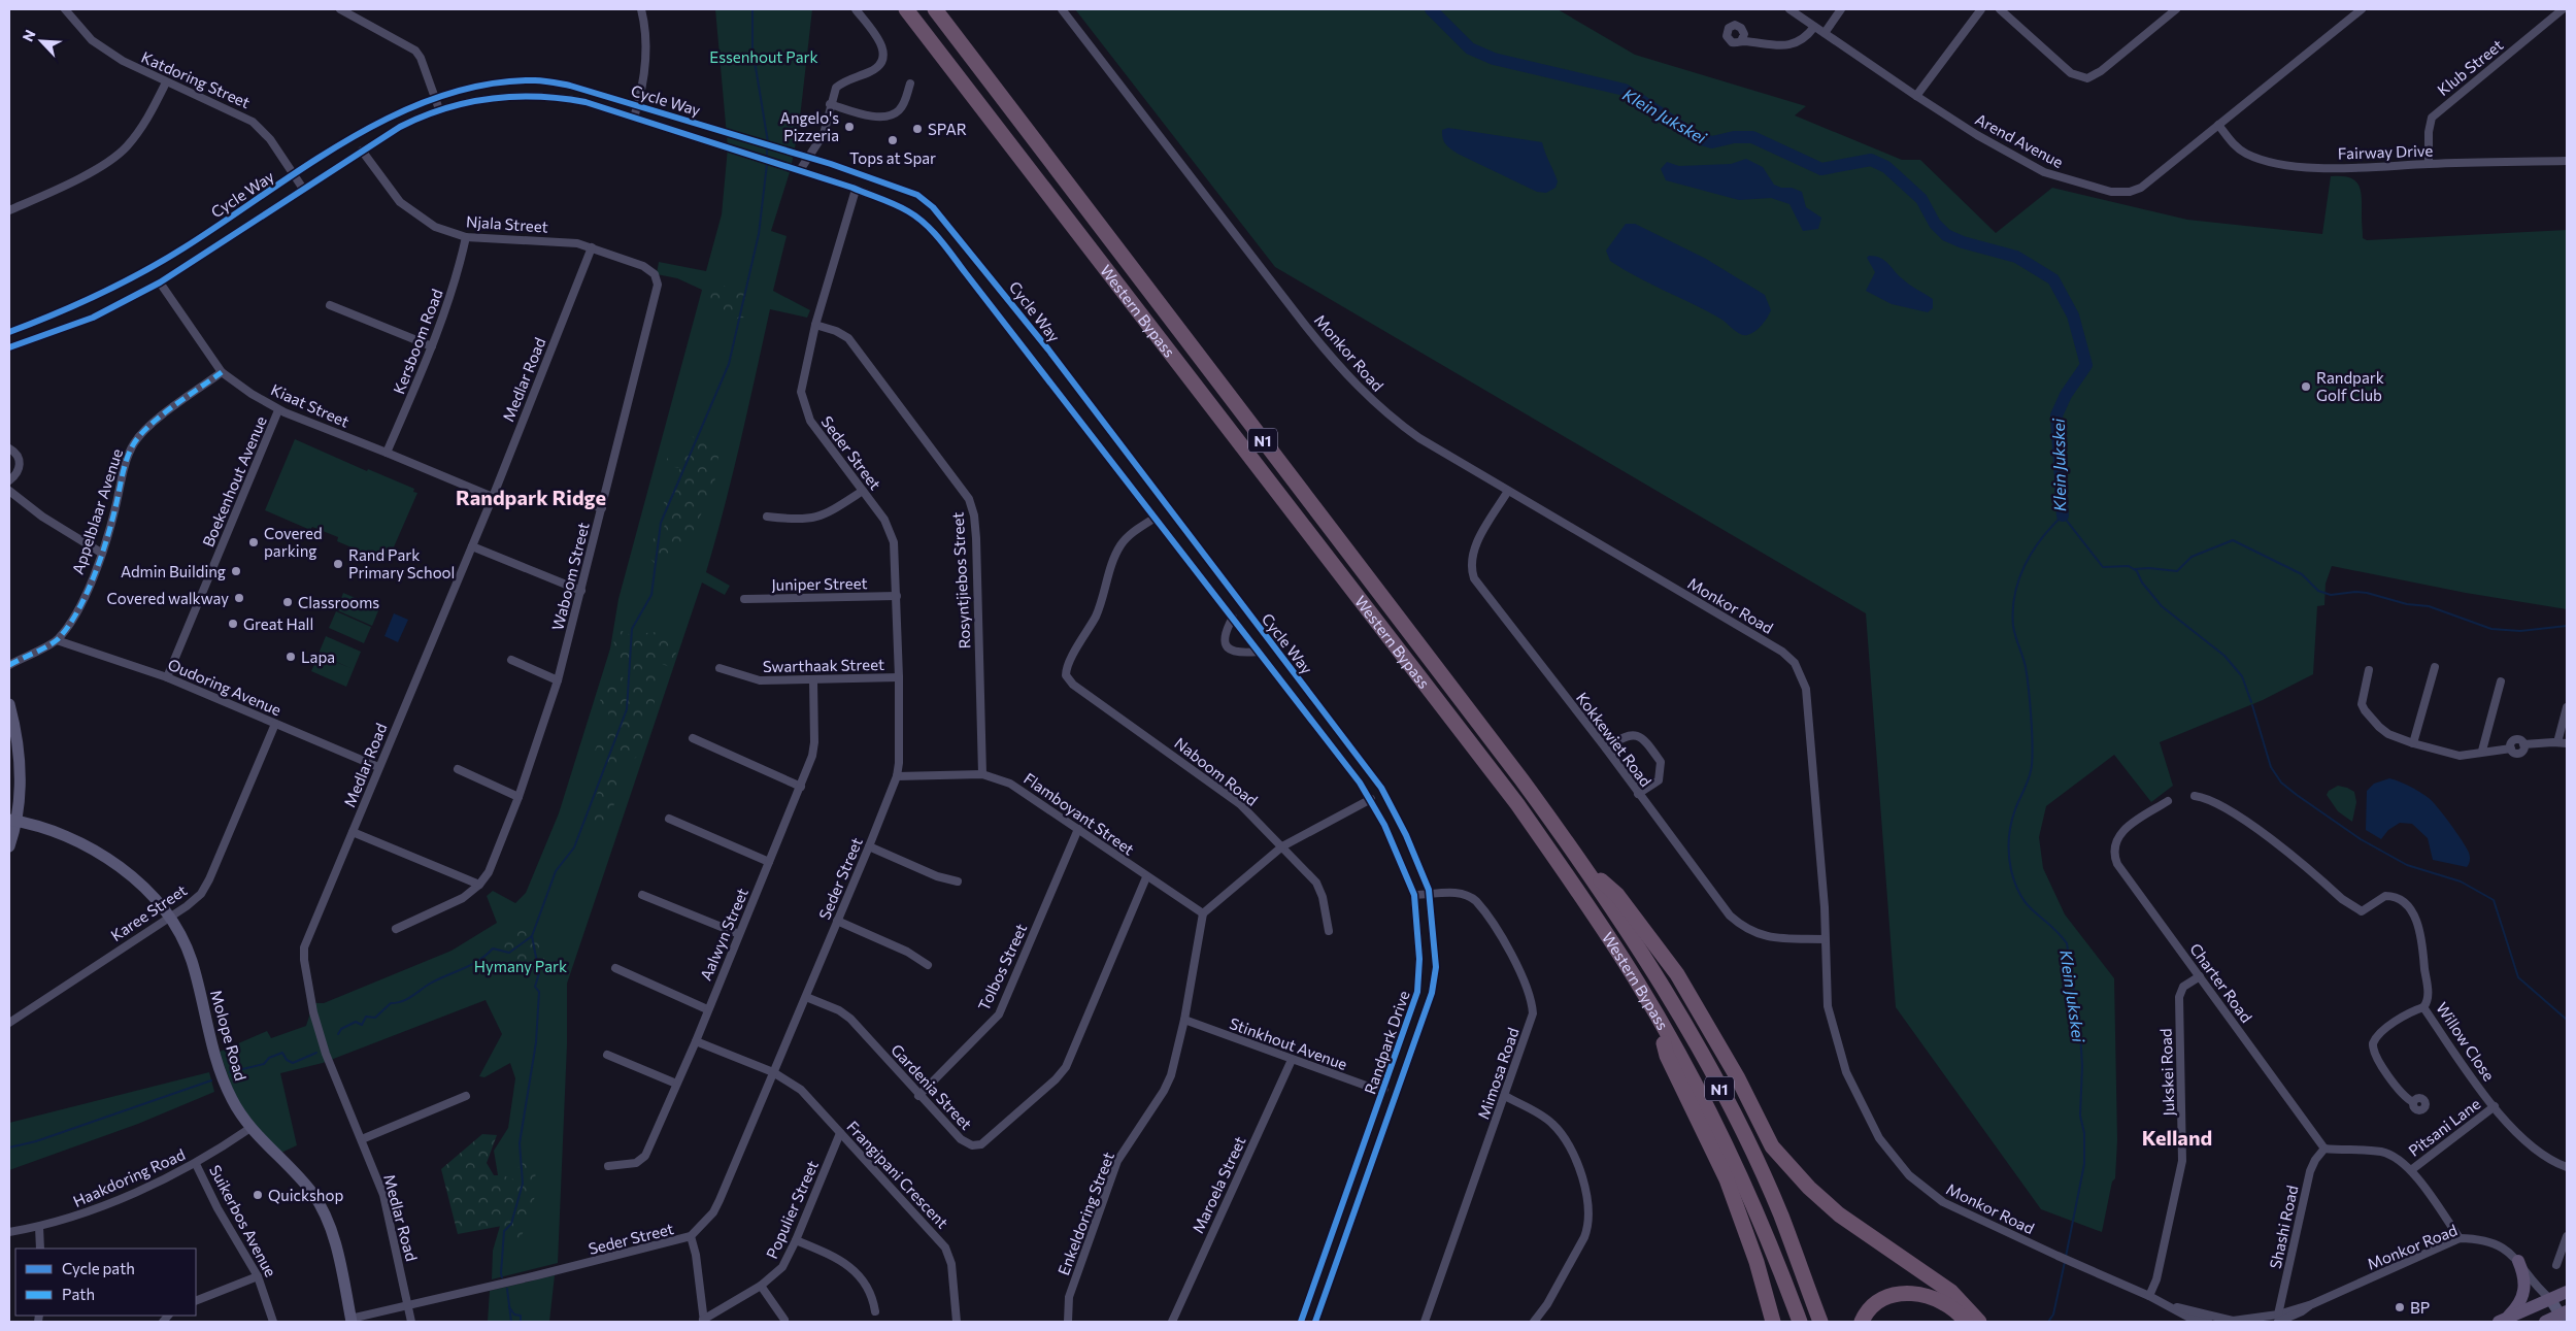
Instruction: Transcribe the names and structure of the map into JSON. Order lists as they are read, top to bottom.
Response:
{
  "streets": {
    "highway": ["Western Bypass", "N1"],
    "street": [
      "Klub Street",
      "Katdoring Street",
      "Arend Avenue",
      "Fairway Drive",
      "Njala Street",
      "Kersboom Road",
      "Monkor Road",
      "Medlar Road",
      "Kiaat Street",
      "Seder Street",
      "Boekenhout Avenue",
      "Appelblaar Avenue",
      "Waboom Street",
      "Rosyntjiebos Street",
      "Juniper Street",
      "Swarthaak Street",
      "Oudoring Avenue",
      "Kokkewiet Road",
      "Naboom Road",
      "Flamboyant Street",
      "Karee Street",
      "Aalwyn Street",
      "Tolbos Street",
      "Charter Road",
      "Molope Road",
      "Willow Close",
      "Randpark Drive",
      "Stinkhout Avenue",
      "Jukskei Road",
      "Mimosa Road",
      "Gardenia Street",
      "Pitsani Lane",
      "Frangipani Crescent",
      "Haakdoring Road",
      "Maroela Street",
      "Populier Street",
      "Enkeldoring Street",
      "Suikerbos Avenue",
      "Shashi Road"
    ],
    "cycle path": ["Cycle Way"]
  },
  "crossings": [
    ["Klub Street", "Fairway Drive"],
    ["Katdoring Street", "Randpark Drive"],
    ["Arend Avenue", "Fairway Drive"],
    ["Njala Street", "Kersboom Road"],
    ["Njala Street", "Medlar Road"],
    ["Njala Street", "Waboom Street"],
    ["Njala Street", "Randpark Drive"],
    ["Kersboom Road", "Kiaat Street"],
    ["Monkor Road", "Kokkewiet Road"],
    ["Monkor Road", "Jukskei Road"],
    ["Monkor Road", "Shashi Road"],
    ["Medlar Road", "Kiaat Street"],
    ["Medlar Road", "Seder Street"],
    ["Medlar Road", "Oudoring Avenue"],
    ["Kiaat Street", "Boekenhout Avenue"],
    ["Kiaat Street", "Appelblaar Avenue"],
    ["Kiaat Street", "Randpark Drive"],
    ["Seder Street", "Rosyntjiebos Street"],
    ["Seder Street", "Juniper Street"],
    ["Seder Street", "Swarthaak Street"],
    ["Seder Street", "Flamboyant Street"],
    ["Seder Street", "Molope Road"],
    ["Seder Street", "Randpark Drive"],
    ["Seder Street", "Gardenia Street"],
    ["Seder Street", "Frangipani Crescent"],
    ["Boekenhout Avenue", "Oudoring Avenue"],
    ["Appelblaar Avenue", "Oudoring Avenue"],
    ["Rosyntjiebos Street", "Flamboyant Street"],
    ["Swarthaak Street", "Aalwyn Street"],
    ["Oudoring Avenue", "Karee Street"],
    ["Naboom Road", "Randpark Drive"],
    ["Flamboyant Street", "Tolbos Street"],
    ["Flamboyant Street", "Gardenia Street"],
    ["Flamboyant Street", "Enkeldoring Street"],
    ["Karee Street", "Molope Road"],
    ["Aalwyn Street", "Frangipani Crescent"],
    ["Tolbos Street", "Gardenia Street"],
    ["Charter Road", "Jukskei Road"],
    ["Charter Road", "Shashi Road"],
    ["Molope Road", "Haakdoring Road"],
    ["Willow Close", "Pitsani Lane"],
    ["Randpark Drive", "Stinkhout Avenue"],
    ["Randpark Drive", "Mimosa Road"],
    ["Stinkhout Avenue", "Maroela Street"],
    ["Stinkhout Avenue", "Enkeldoring Street"],
    ["Frangipani Crescent", "Populier Street"],
    ["Haakdoring Road", "Suikerbos Avenue"]
  ],
  "districts": ["Randpark Ridge", "Kelland"],
  "water": ["Klein Jukskei"],
  "parks": ["Essenhout Park", "Hymany Park"],
  "places": [
    "Angelo's Pizzeria",
    "SPAR",
    "Tops at Spar",
    "Randpark Golf Club",
    "Covered parking",
    "Rand Park Primary School",
    "Admin Building",
    "Covered walkway",
    "Classrooms",
    "Great Hall",
    "Lapa",
    "Quickshop",
    "BP"
  ],
  "legend": ["Cycle path", "Path"],
  "north": "top left"
}
